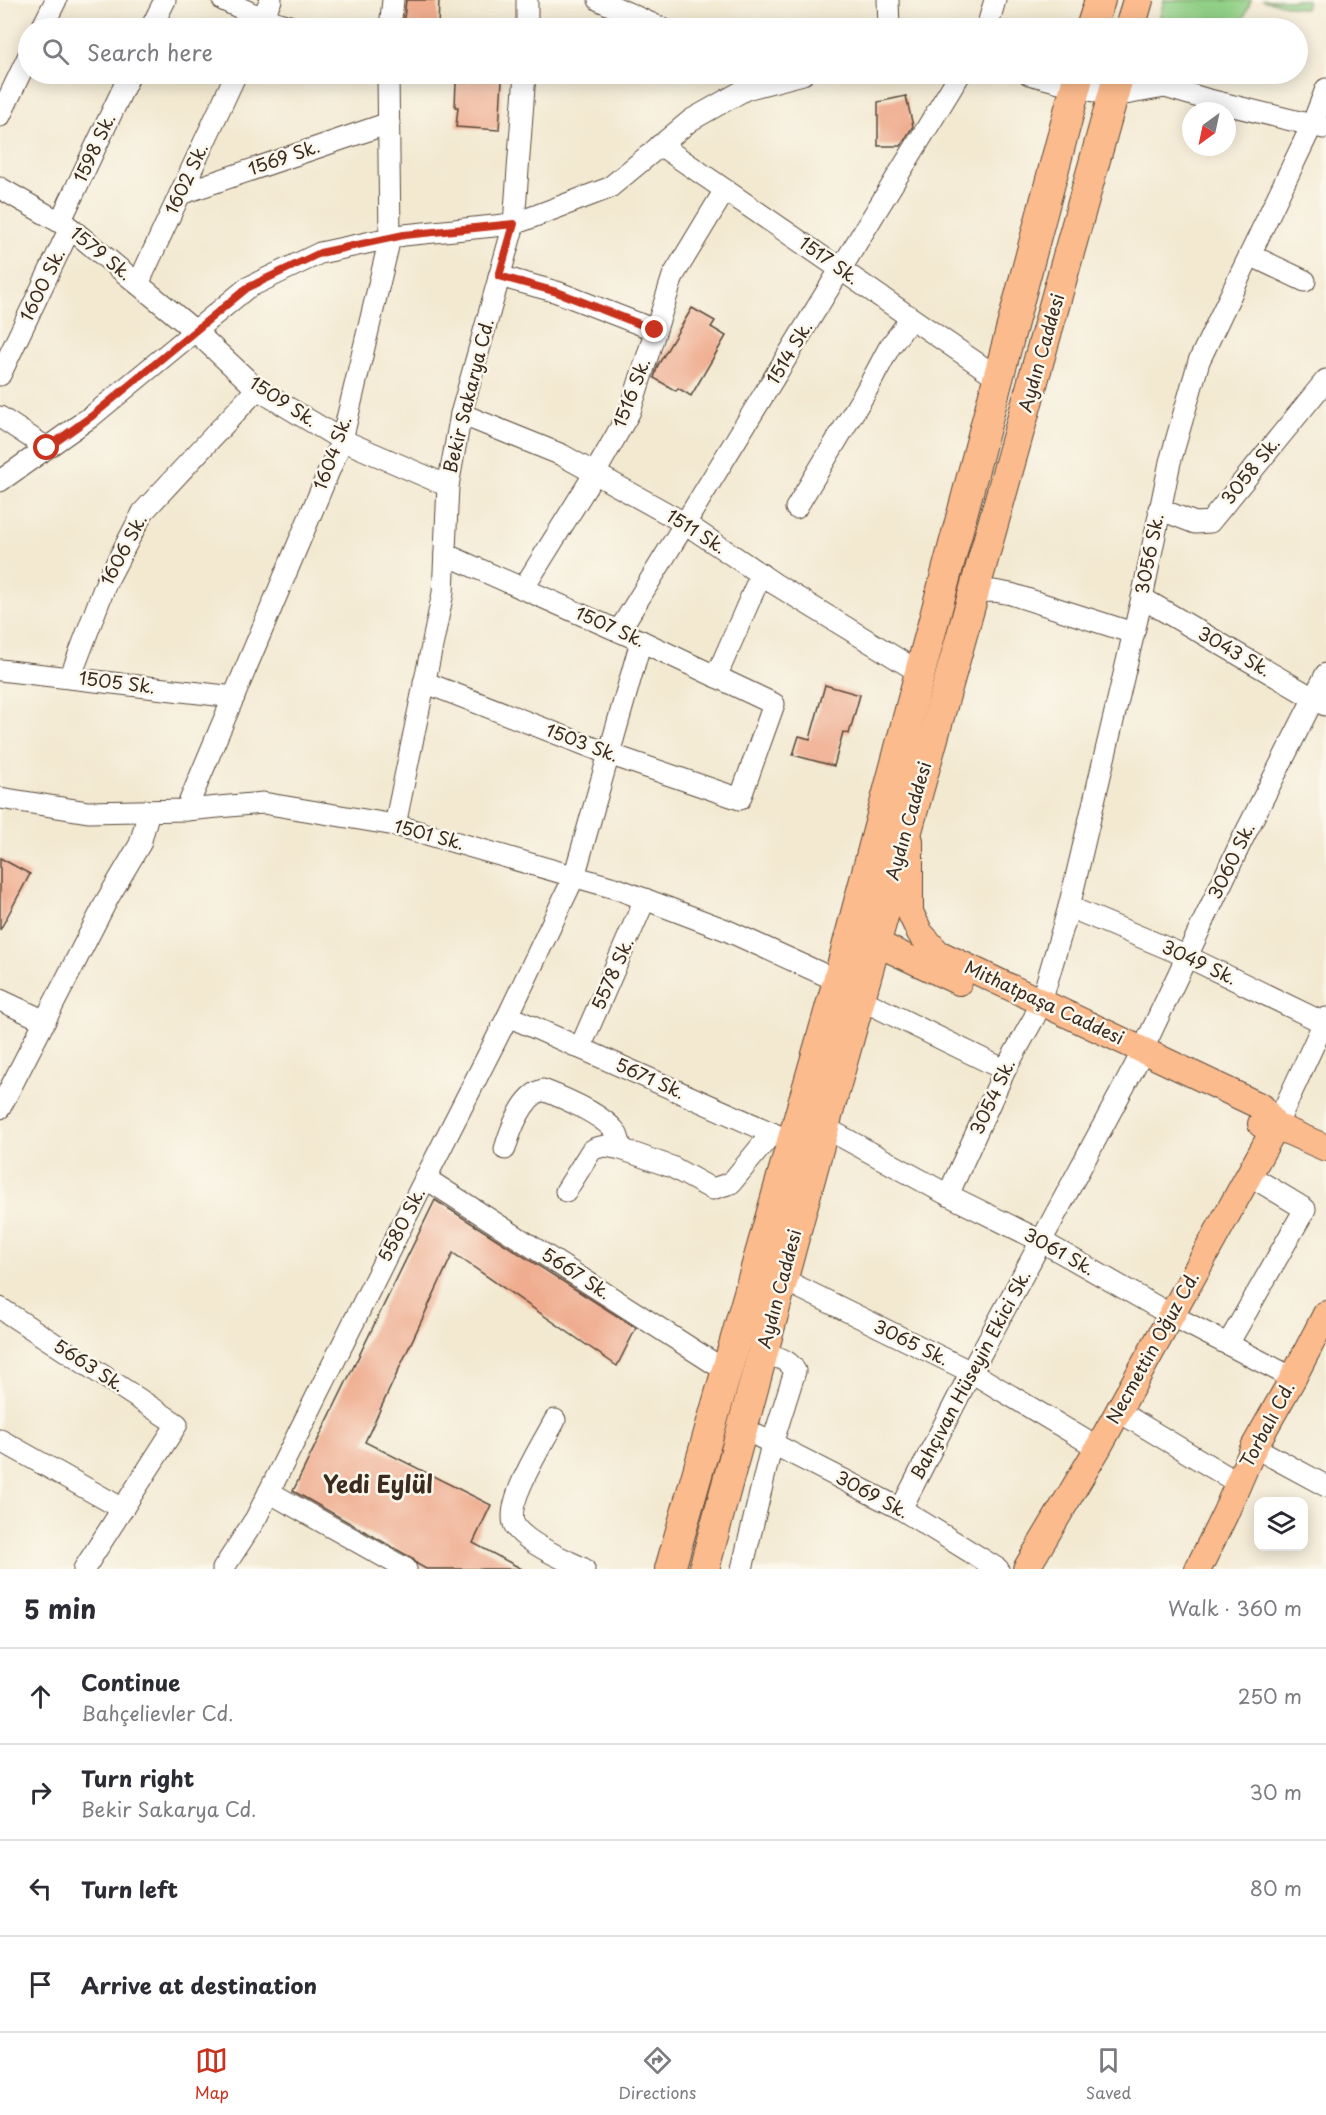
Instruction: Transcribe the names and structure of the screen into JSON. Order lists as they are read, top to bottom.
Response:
{
  "streets": {
    "highway": ["Aydın Caddesi"],
    "main road": ["Mithatpaşa Caddesi", "Necmettin Oğuz Cd.", "Torbalı Cd."],
    "street": [
      "1598 Sk.",
      "1569 Sk.",
      "1602 Sk.",
      "1579 Sk.",
      "1517 Sk.",
      "1600 Sk.",
      "1514 Sk.",
      "1516 Sk.",
      "Bekir Sakarya Cd.",
      "1509 Sk.",
      "1604 Sk.",
      "3058 Sk.",
      "1511 Sk.",
      "1606 Sk.",
      "3056 Sk.",
      "1507 Sk.",
      "3043 Sk.",
      "1505 Sk.",
      "1503 Sk.",
      "1501 Sk.",
      "3060 Sk.",
      "3049 Sk.",
      "5578 Sk.",
      "5671 Sk.",
      "3054 Sk.",
      "5580 Sk.",
      "3061 Sk.",
      "5667 Sk.",
      "3065 Sk.",
      "5663 Sk.",
      "Bahçıvan Hüseyin Ekici Sk.",
      "3069 Sk."
    ]
  },
  "crossings": [
    ["1598 Sk.", "1579 Sk."],
    ["1598 Sk.", "1600 Sk."],
    ["1569 Sk.", "1602 Sk."],
    ["1569 Sk.", "1604 Sk."],
    ["1602 Sk.", "1579 Sk."],
    ["1579 Sk.", "1600 Sk."],
    ["1579 Sk.", "1509 Sk."],
    ["1517 Sk.", "1514 Sk."],
    ["1517 Sk.", "Aydın Caddesi"],
    ["1517 Sk.", "1516 Sk."],
    ["1514 Sk.", "1511 Sk."],
    ["1514 Sk.", "1507 Sk."],
    ["Aydın Caddesi", "1511 Sk."],
    ["Aydın Caddesi", "1501 Sk."],
    ["Aydın Caddesi", "Mithatpaşa Caddesi"],
    ["Aydın Caddesi", "5671 Sk."],
    ["Aydın Caddesi", "3061 Sk."],
    ["Aydın Caddesi", "5667 Sk."],
    ["Aydın Caddesi", "3065 Sk."],
    ["Aydın Caddesi", "3069 Sk."],
    ["1516 Sk.", "1511 Sk."],
    ["1516 Sk.", "1507 Sk."],
    ["Bekir Sakarya Cd.", "1509 Sk."],
    ["Bekir Sakarya Cd.", "1511 Sk."],
    ["Bekir Sakarya Cd.", "1507 Sk."],
    ["Bekir Sakarya Cd.", "1503 Sk."],
    ["Bekir Sakarya Cd.", "1501 Sk."],
    ["1509 Sk.", "1604 Sk."],
    ["1509 Sk.", "1606 Sk."],
    ["1604 Sk.", "1505 Sk."],
    ["1604 Sk.", "1501 Sk."],
    ["3058 Sk.", "3056 Sk."],
    ["1606 Sk.", "1505 Sk."],
    ["3056 Sk.", "3043 Sk."],
    ["3056 Sk.", "3049 Sk."],
    ["3056 Sk.", "Mithatpaşa Caddesi"],
    ["3056 Sk.", "3054 Sk."],
    ["1507 Sk.", "1503 Sk."],
    ["1507 Sk.", "5580 Sk."],
    ["3043 Sk.", "3060 Sk."],
    ["1503 Sk.", "5580 Sk."],
    ["1501 Sk.", "5578 Sk."],
    ["1501 Sk.", "3054 Sk."],
    ["1501 Sk.", "5580 Sk."],
    ["3060 Sk.", "3049 Sk."],
    ["3060 Sk.", "Mithatpaşa Caddesi"],
    ["3060 Sk.", "Bahçıvan Hüseyin Ekici Sk."],
    ["5578 Sk.", "5671 Sk."],
    ["Mithatpaşa Caddesi", "3054 Sk."],
    ["Mithatpaşa Caddesi", "Necmettin Oğuz Cd."],
    ["Mithatpaşa Caddesi", "Bahçıvan Hüseyin Ekici Sk."],
    ["5671 Sk.", "5580 Sk."],
    ["3054 Sk.", "3061 Sk."],
    ["5580 Sk.", "5667 Sk."],
    ["3061 Sk.", "Necmettin Oğuz Cd."],
    ["3061 Sk.", "Bahçıvan Hüseyin Ekici Sk."],
    ["3061 Sk.", "Torbalı Cd."],
    ["3065 Sk.", "Necmettin Oğuz Cd."],
    ["3065 Sk.", "Bahçıvan Hüseyin Ekici Sk."],
    ["Bahçıvan Hüseyin Ekici Sk.", "3069 Sk."]
  ],
  "districts": ["Yedi Eylül"],
  "north": "bottom left",
  "page": {
    "search": "Search here",
    "heading": ["5 min", "Walk · 360 m"],
    "list": [
      ["Continue", "Bahçelievler Cd.", "250 m"],
      ["Turn right", "Bekir Sakarya Cd.", "30 m"],
      ["Turn left", "80 m"],
      "Arrive at destination"
    ],
    "nav": ["Map", "Directions", "Saved"]
  }
}
